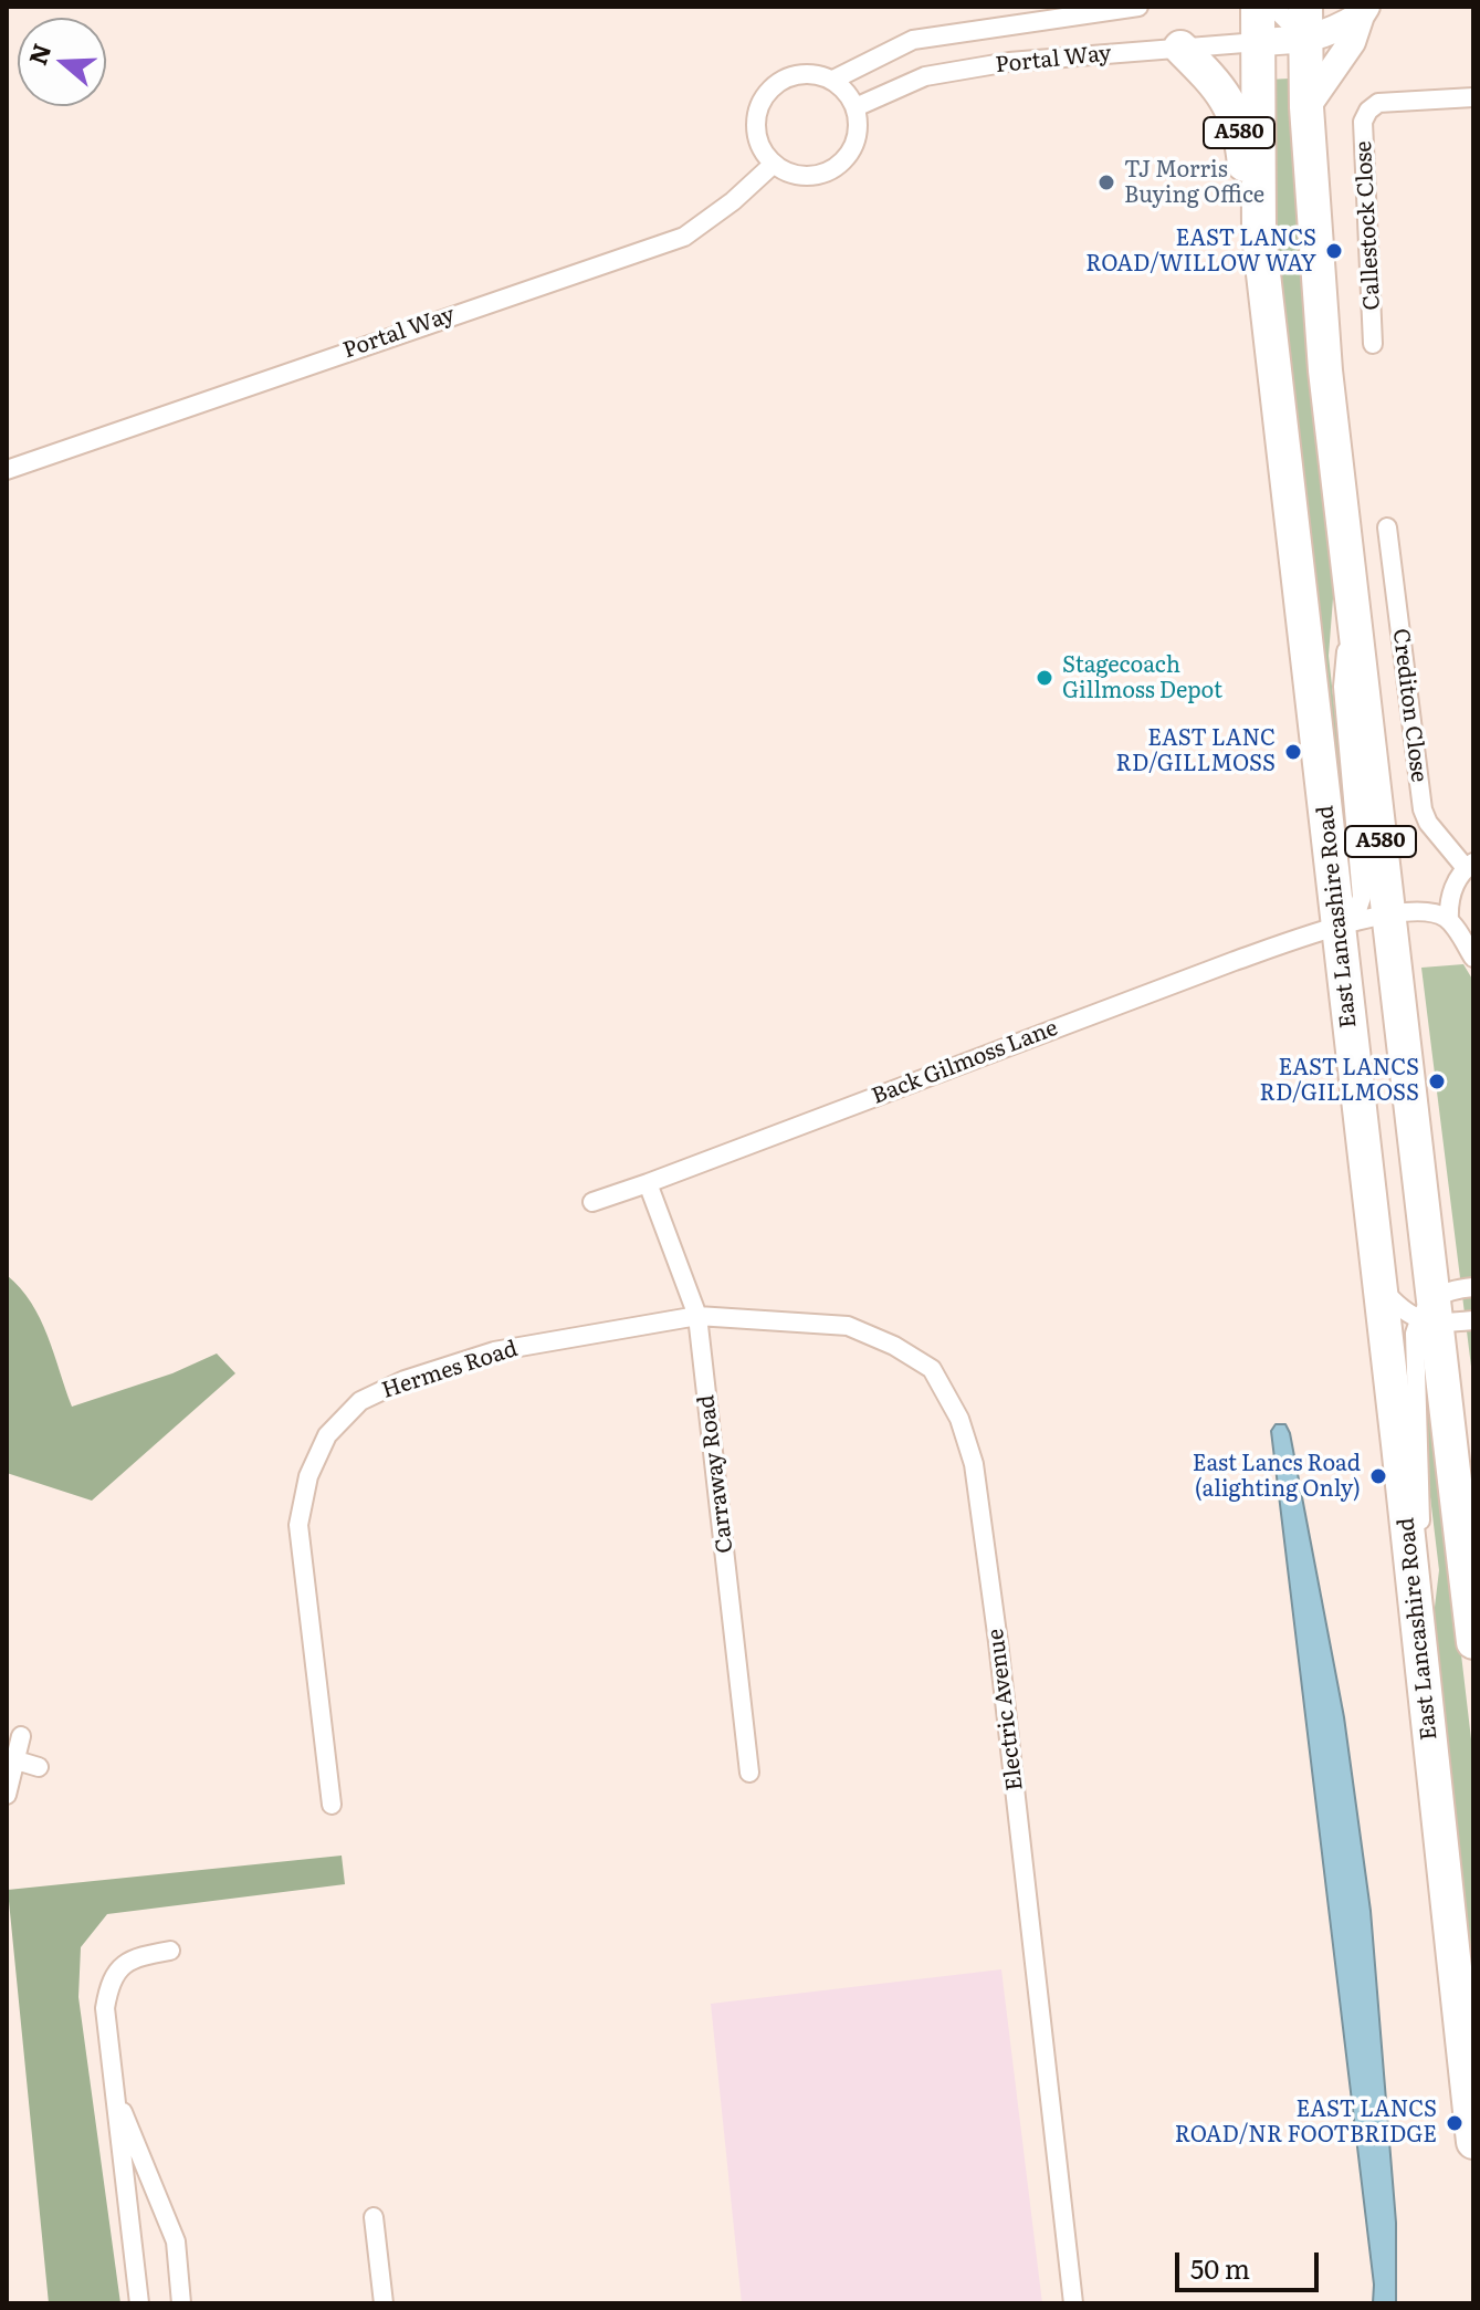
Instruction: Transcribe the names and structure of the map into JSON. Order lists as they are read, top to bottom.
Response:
{
  "streets": {
    "highway": ["A580", "East Lancashire Road"],
    "street": [
      "Portal Way",
      "Callestock Close",
      "Crediton Close",
      "Back Gilmoss Lane",
      "Hermes Road",
      "Carraway Road",
      "Electric Avenue"
    ]
  },
  "crossings": [
    ["Portal Way", "A580"],
    ["Portal Way", "East Lancashire Road"],
    ["A580", "East Lancashire Road"],
    ["A580", "Back Gilmoss Lane"],
    ["East Lancashire Road", "Back Gilmoss Lane"],
    ["Back Gilmoss Lane", "Carraway Road"],
    ["Hermes Road", "Carraway Road"],
    ["Hermes Road", "Electric Avenue"],
    ["Carraway Road", "Electric Avenue"]
  ],
  "places": [
    "TJ Morris Buying Office",
    "EAST LANCS ROAD/WILLOW WAY",
    "Stagecoach Gillmoss Depot",
    "EAST LANC RD/GILLMOSS",
    "EAST LANCS RD/GILLMOSS",
    "East Lancs Road (alighting Only)",
    "EAST LANCS ROAD/NR FOOTBRIDGE"
  ],
  "scale_bar": "50 m",
  "north": "left"
}
